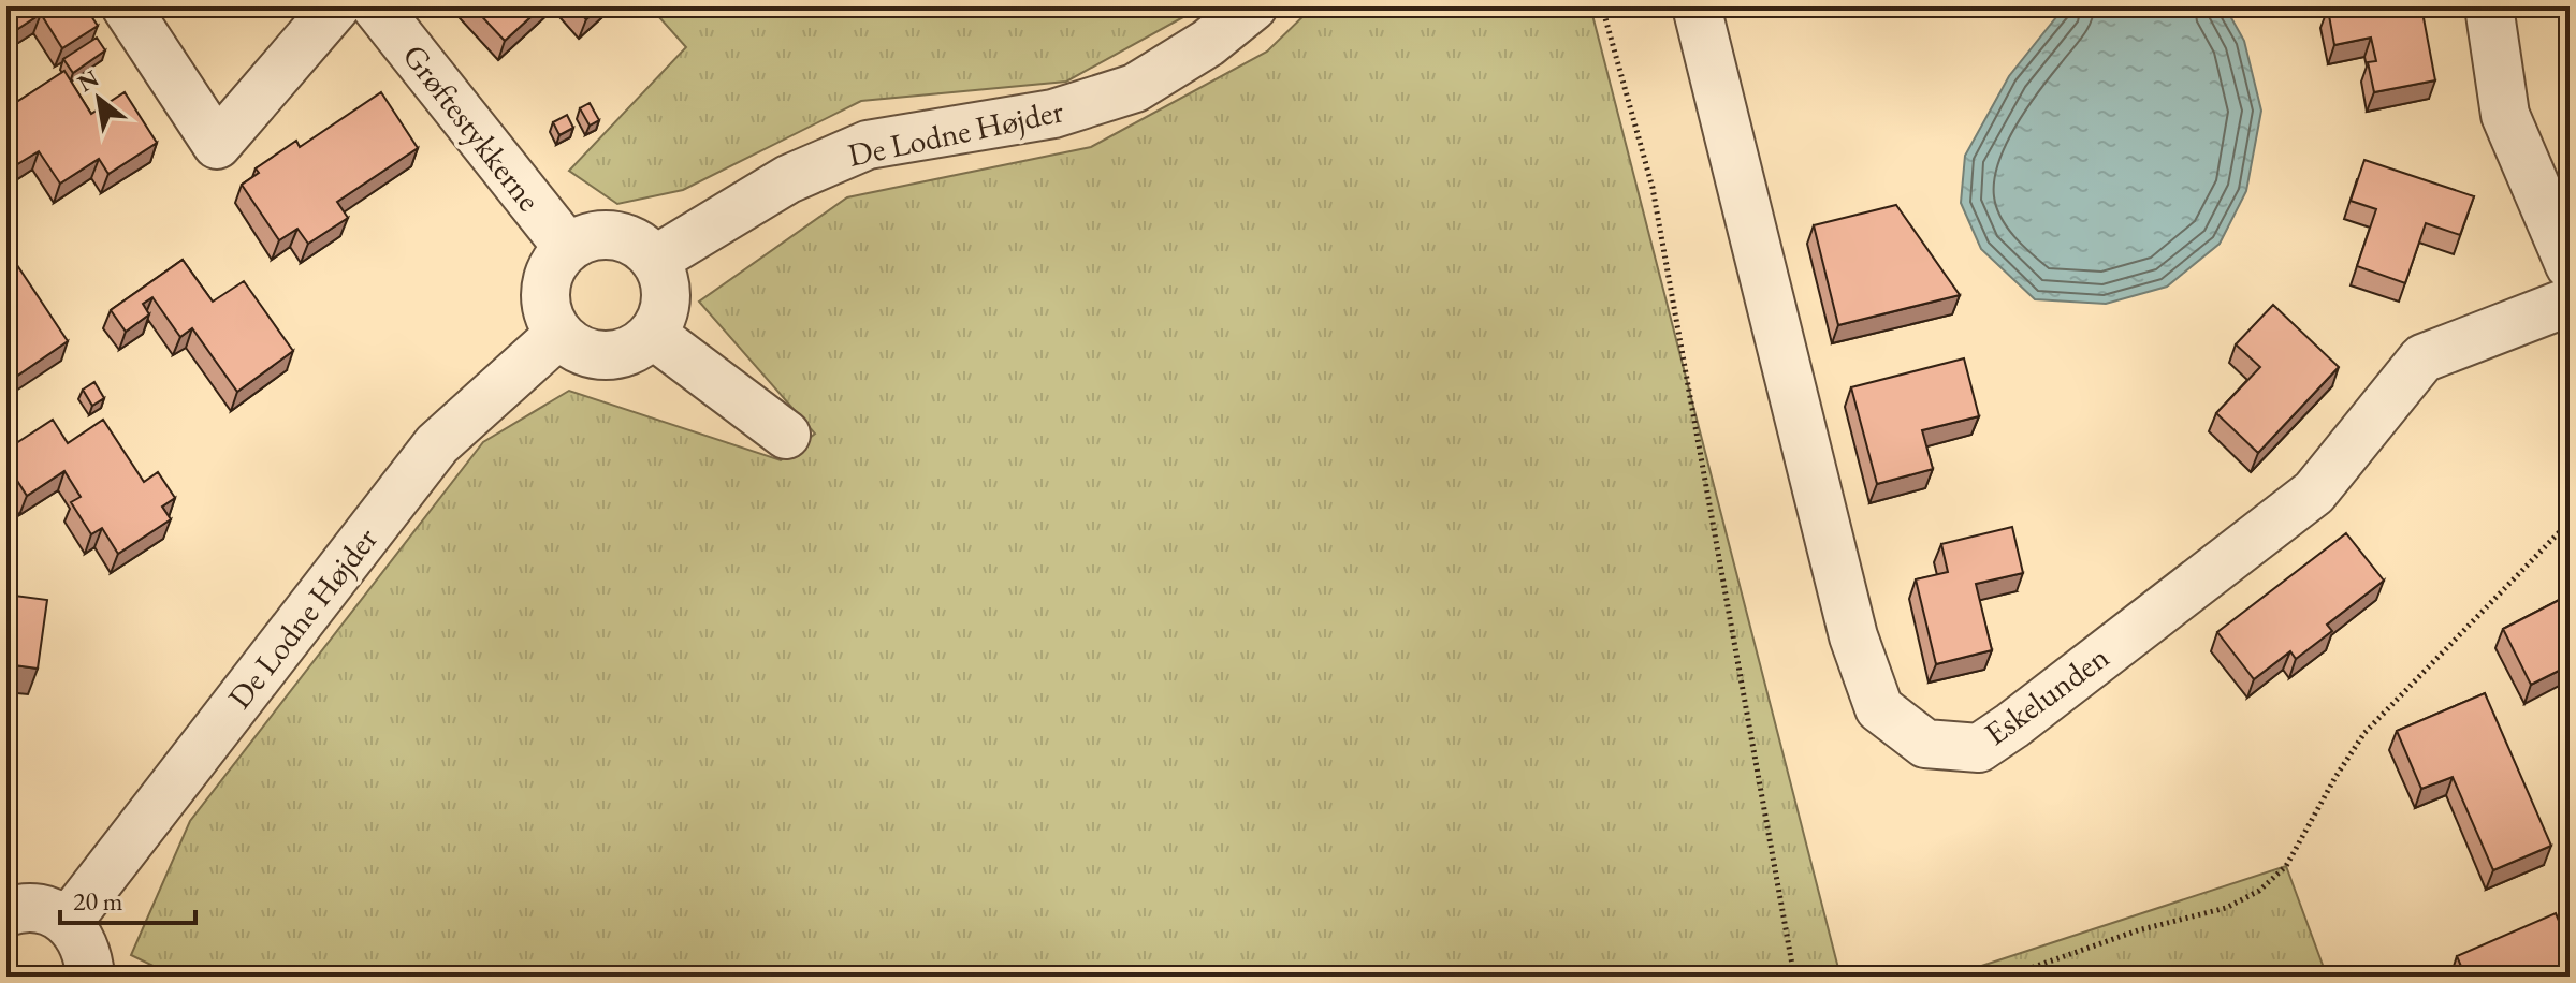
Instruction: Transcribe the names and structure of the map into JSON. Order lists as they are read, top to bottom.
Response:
{
  "streets": {
    "street": ["Grøftestykkerne", "De Lodne Højder", "Eskelunden"]
  },
  "crossings": [
    ["Grøftestykkerne", "De Lodne Højder"]
  ],
  "scale_bar": "20 m",
  "north": "top left"
}
